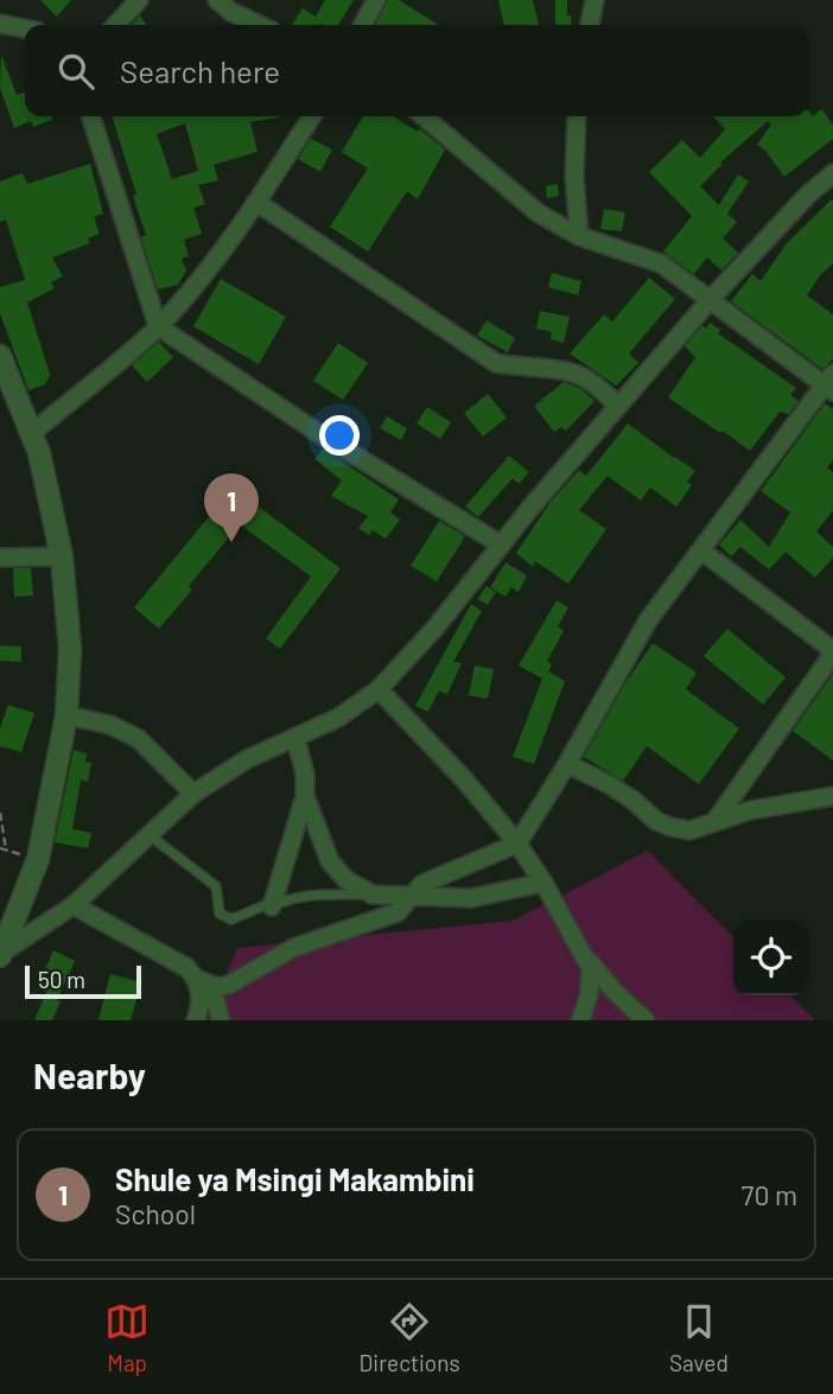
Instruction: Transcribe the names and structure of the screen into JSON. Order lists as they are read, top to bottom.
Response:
{
  "scale_bar": "50 m",
  "page": {
    "search": "Search here",
    "pins": "1",
    "scale": "50 m",
    "heading": "Nearby",
    "list": [
      {
        "mark": "1",
        "name": "Shule ya Msingi Makambini",
        "note": "School",
        "value": "70 m"
      }
    ],
    "nav": ["Map", "Directions", "Saved"]
  }
}
